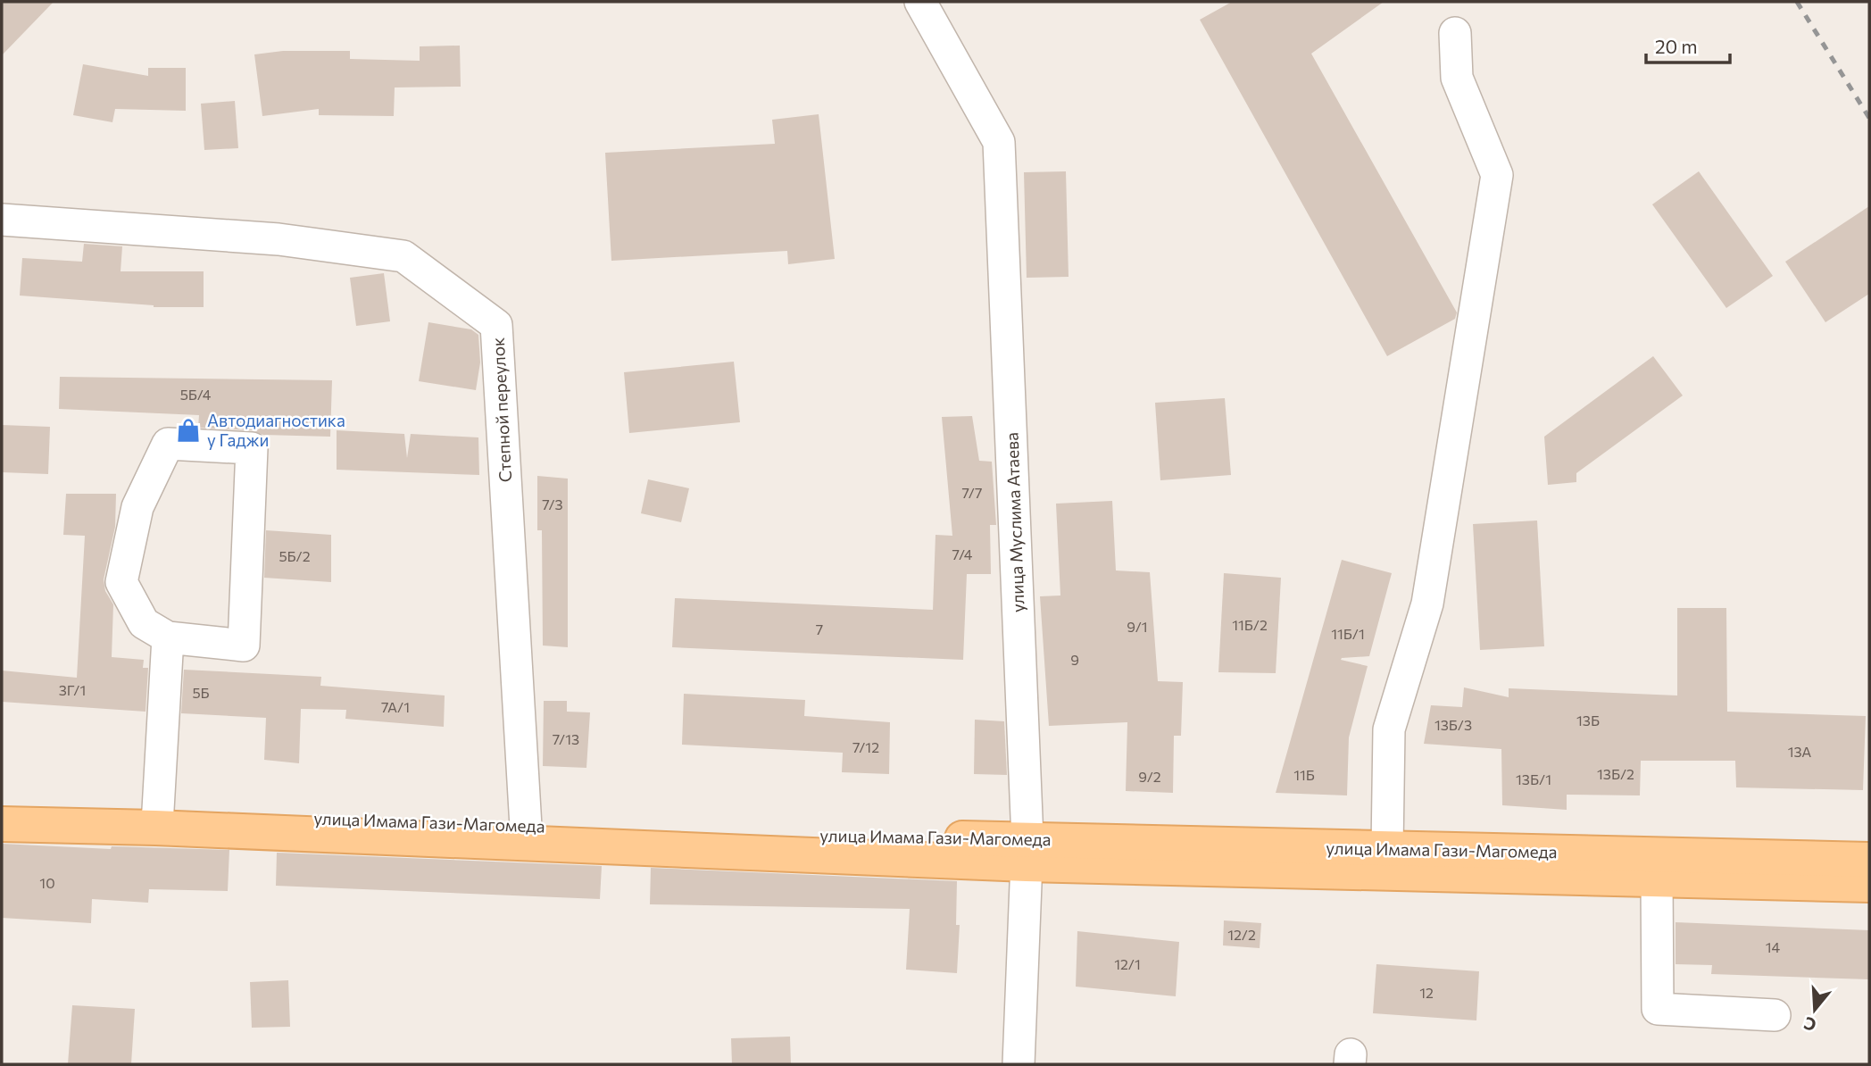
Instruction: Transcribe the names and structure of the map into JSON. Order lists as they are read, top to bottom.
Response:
{
  "streets": {
    "main road": ["улица Имама Гази-Магомеда"],
    "street": ["Степной переулок", "улица Муслима Атаева"]
  },
  "crossings": [
    ["Степной переулок", "улица Имама Гази-Магомеда"],
    ["улица Муслима Атаева", "улица Имама Гази-Магомеда"]
  ],
  "places": {
    "shop": ["Автодиагностика у Гаджи"]
  },
  "house_numbers": [
    "5Б/4",
    "7/7",
    "7/3",
    "7/4",
    "5Б/2",
    "11Б/2",
    "9/1",
    "7",
    "11Б/1",
    "9",
    "3Г/1",
    "5Б",
    "7А/1",
    "13Б",
    "13Б/3",
    "7/13",
    "7/12",
    "13А",
    "13Б/2",
    "11Б",
    "9/2",
    "13Б/1",
    "10",
    "12/2",
    "14",
    "12/1",
    "12"
  ],
  "scale_bar": "20 m",
  "north": "bottom"
}
